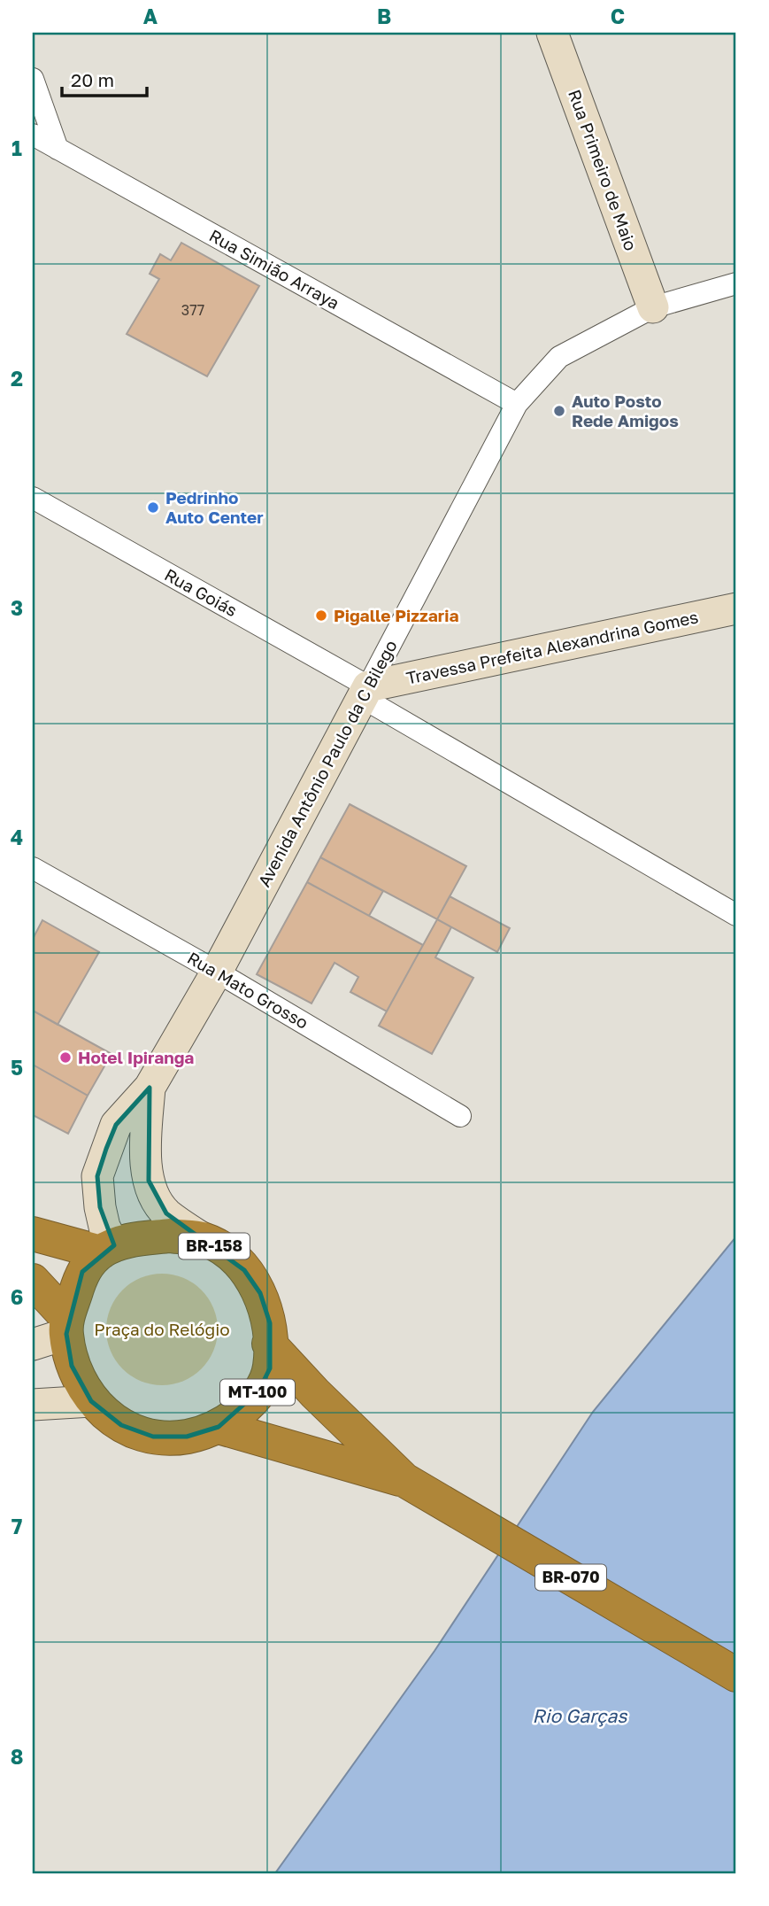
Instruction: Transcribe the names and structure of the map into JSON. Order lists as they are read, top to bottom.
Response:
{
  "streets": {
    "highway": ["BR-158", "MT-100", "BR-070"],
    "main road": ["Rua Primeiro de Maio", "Travessa Prefeita Alexandrina Gomes", "Avenida Antônio Paulo da C Bilego"],
    "street": ["Rua Simião Arraya", "Rua Goiás", "Rua Mato Grosso"]
  },
  "crossings": [
    ["Rua Primeiro de Maio", "Avenida Antônio Paulo da C Bilego"],
    ["Rua Simião Arraya", "Avenida Antônio Paulo da C Bilego"],
    ["Rua Goiás", "Travessa Prefeita Alexandrina Gomes"],
    ["Rua Goiás", "Avenida Antônio Paulo da C Bilego"],
    ["Travessa Prefeita Alexandrina Gomes", "Avenida Antônio Paulo da C Bilego"],
    ["Avenida Antônio Paulo da C Bilego", "Rua Mato Grosso"],
    ["BR-158", "MT-100"],
    ["BR-158", "BR-070"],
    ["MT-100", "BR-070"]
  ],
  "water": ["Rio Garças"],
  "parks": ["Praça do Relógio"],
  "places": [
    "Auto Posto Rede Amigos",
    "Pedrinho Auto Center",
    "Pigalle Pizzaria",
    "Hotel Ipiranga"
  ],
  "house_numbers": ["377"],
  "scale_bar": "20 m",
  "grid": {
    "columns": ["A", "B", "C"],
    "rows": [
      "1",
      "2",
      "3",
      "4",
      "5",
      "6",
      "7",
      "8"
    ]
  }
}
